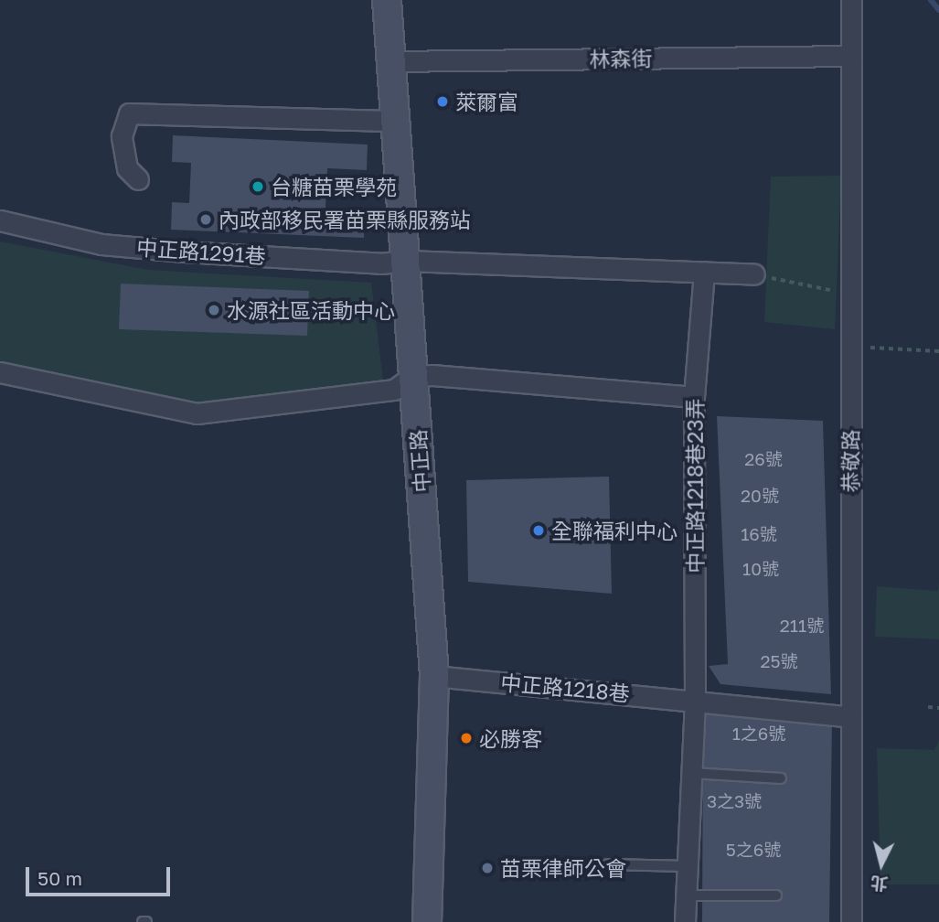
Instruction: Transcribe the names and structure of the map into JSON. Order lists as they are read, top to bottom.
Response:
{
  "streets": {
    "street": [
      "林森街",
      "中正路1291巷",
      "中正路",
      "恭敬路",
      "中正路1218巷23弄",
      "中正路1218巷"
    ]
  },
  "crossings": [
    ["林森街", "中正路"],
    ["林森街", "恭敬路"],
    ["中正路1291巷", "中正路"],
    ["中正路1291巷", "中正路1218巷23弄"],
    ["中正路", "中正路1218巷"],
    ["恭敬路", "中正路1218巷"],
    ["中正路1218巷23弄", "中正路1218巷"]
  ],
  "places": [
    "萊爾富",
    "台糖苗栗學苑",
    "內政部移民署苗栗縣服務站",
    "水源社區活動中心",
    "全聯福利中心",
    "必勝客",
    "苗栗律師公會"
  ],
  "house_numbers": [
    "26號",
    "20號",
    "16號",
    "10號",
    "211號",
    "25號",
    "1之6號",
    "3之3號",
    "5之6號"
  ],
  "scale_bar": "50 m",
  "north": "bottom"
}
